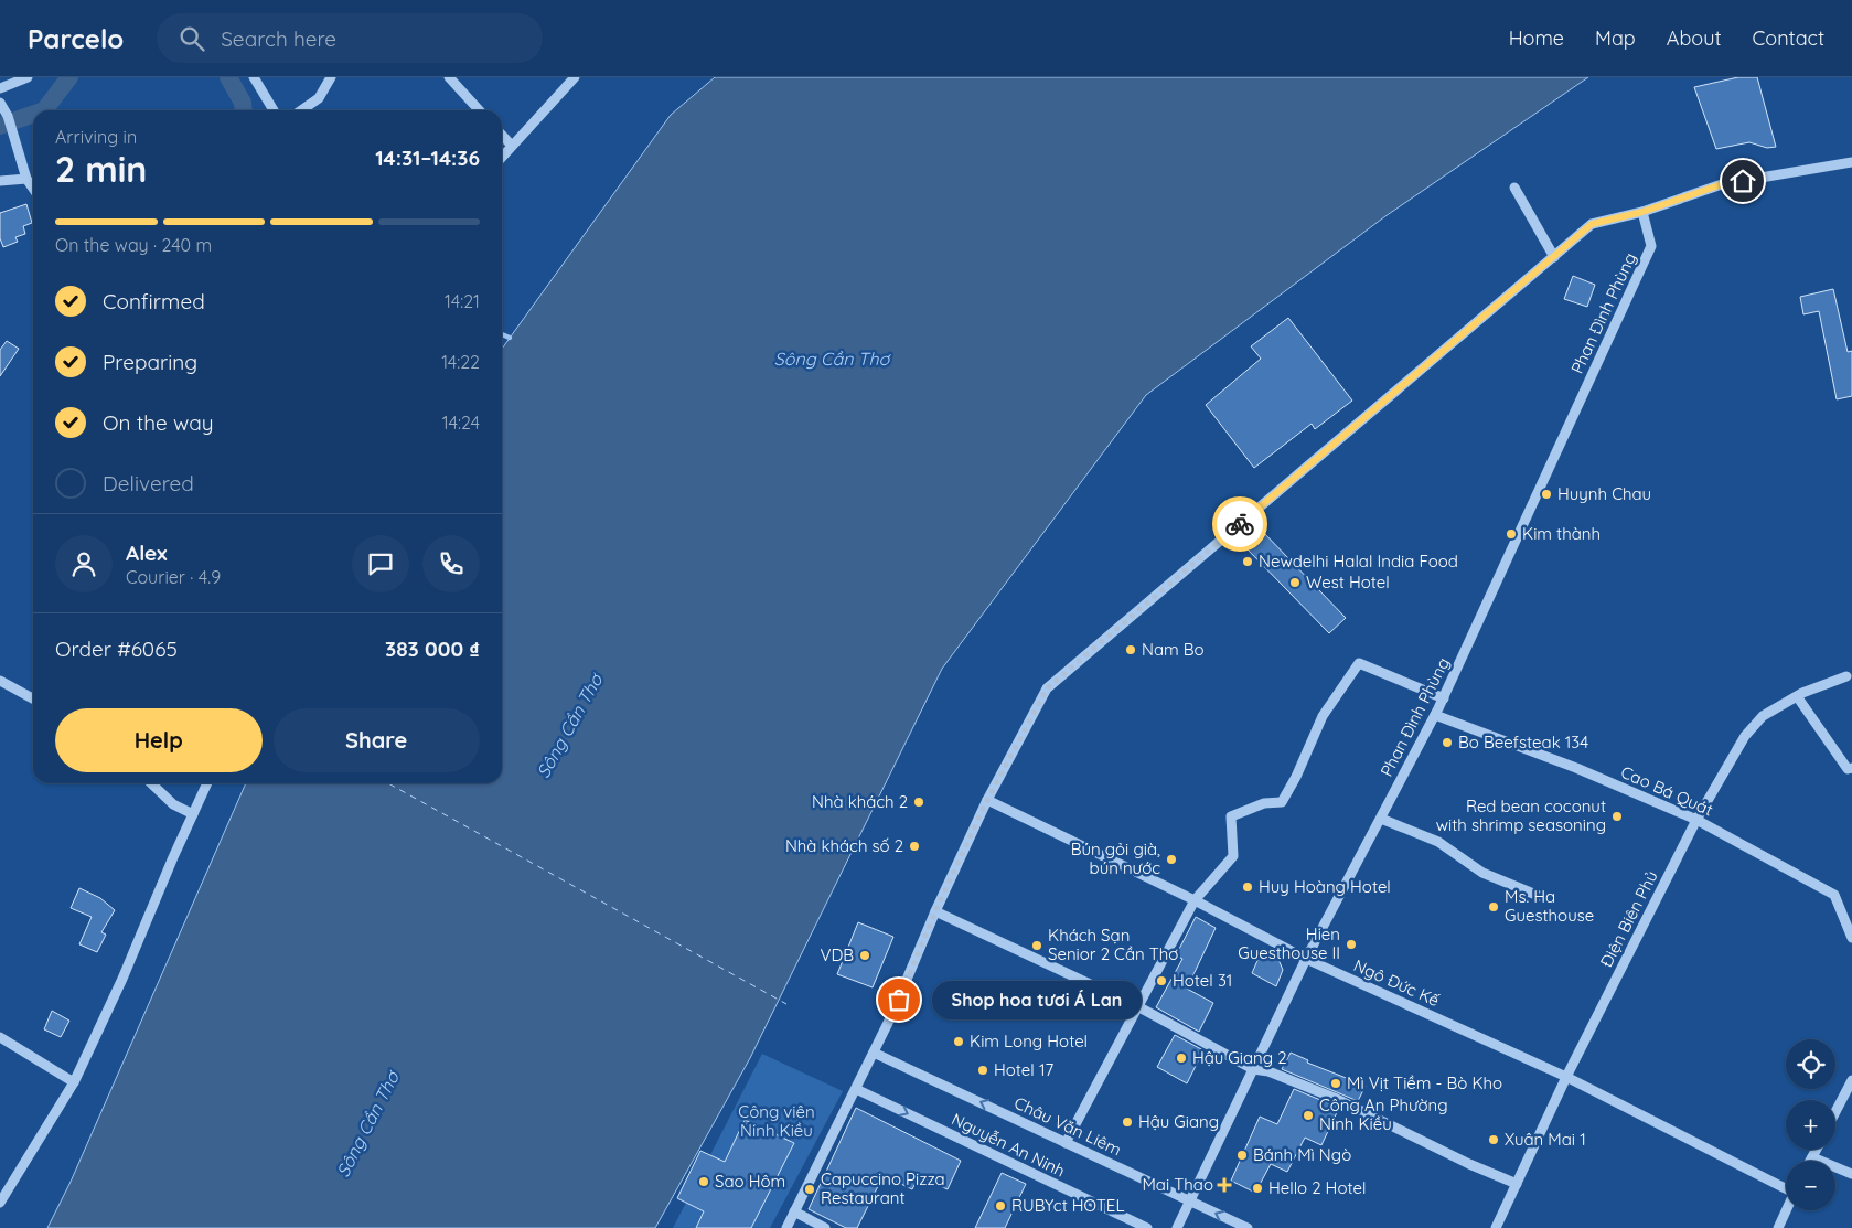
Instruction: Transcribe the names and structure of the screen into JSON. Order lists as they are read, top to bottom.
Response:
{
  "streets": {
    "street": [
      "Phan Đình Phùng",
      "Cao Bá Quát",
      "Điện Biên Phủ",
      "Ngô Đức Kế",
      "Châu Văn Liêm",
      "Nguyễn An Ninh"
    ]
  },
  "crossings": [
    ["Phan Đình Phùng", "Cao Bá Quát"],
    ["Phan Đình Phùng", "Ngô Đức Kế"],
    ["Phan Đình Phùng", "Châu Văn Liêm"],
    ["Cao Bá Quát", "Điện Biên Phủ"],
    ["Điện Biên Phủ", "Ngô Đức Kế"]
  ],
  "one_way": ["Châu Văn Liêm", "Nguyễn An Ninh"],
  "water": ["Sông Cần Thơ"],
  "parks": ["Công viên Ninh Kiều"],
  "places": {
    "other": [
      "Huynh Chau",
      "Kim thành",
      "Newdelhi Halal India Food",
      "West Hotel",
      "Nam Bo",
      "Bo Beefsteak 134",
      "Nhà khách 2",
      "Red bean coconut with shrimp seasoning",
      "Nhà khách số 2",
      "Bún gỏi già, bún nước",
      "Huy Hoàng Hotel",
      "Ms. Ha Guesthouse",
      "Hien Guesthouse II",
      "Khách Sạn Senior 2 Cần Thơ",
      "VDB",
      "Hotel 31",
      "Shop hoa tươi Á Lan",
      "Kim Long Hotel",
      "Hậu Giang 2",
      "Hotel 17",
      "Mì Vịt Tiềm - Bò Kho",
      "Công An Phường Ninh Kiều",
      "Hậu Giang",
      "Xuân Mai 1",
      "Bánh Mì Ngò",
      "Sao Hôm",
      "Hello 2 Hotel",
      "Capuccino Pizza Restaurant",
      "RUBYct HOTEL"
    ],
    "health": ["Mai Thao"]
  },
  "page": {
    "header": "Parcelo",
    "search": "Search here",
    "nav": [
      "Home",
      "Map",
      "About",
      "Contact"
    ],
    "heading": ["2 min", "Arriving in", "14:31–14:36"],
    "panel": [
      "Alex",
      "Courier · 4.9",
      "Order #6065",
      "383 000 ₫"
    ],
    "bar": "On the way · 240 m",
    "list": [
      ["Confirmed", "14:21"],
      ["Preparing", "14:22"],
      ["On the way", "14:24"],
      "Delivered"
    ],
    "buttons": ["Help", "Share"],
    "bubble": "Shop hoa tươi Á Lan",
    "map_buttons": ["+", "−"]
  }
}
